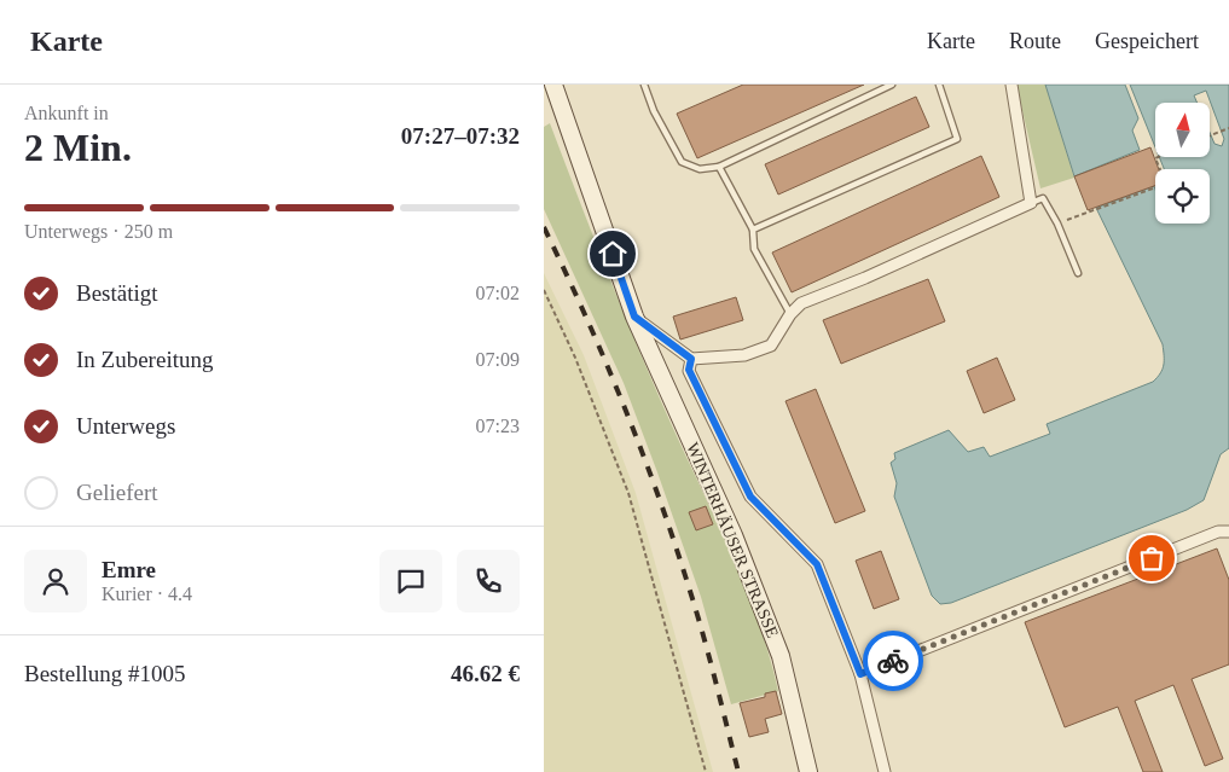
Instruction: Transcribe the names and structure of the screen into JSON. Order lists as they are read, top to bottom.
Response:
{
  "streets": {
    "main road": ["WINTERHÄUSER STRASSE"]
  },
  "north": "top",
  "page": {
    "header": "Karte",
    "nav": ["Karte", "Route", "Gespeichert"],
    "heading": ["2 Min.", "Ankunft in", "07:27–07:32"],
    "panel": [
      "Emre",
      "Kurier · 4.4",
      "Bestellung #1005",
      "46.62 €"
    ],
    "bar": "Unterwegs · 250 m",
    "list": [
      ["Bestätigt", "07:02"],
      ["In Zubereitung", "07:09"],
      ["Unterwegs", "07:23"],
      "Geliefert"
    ]
  }
}
